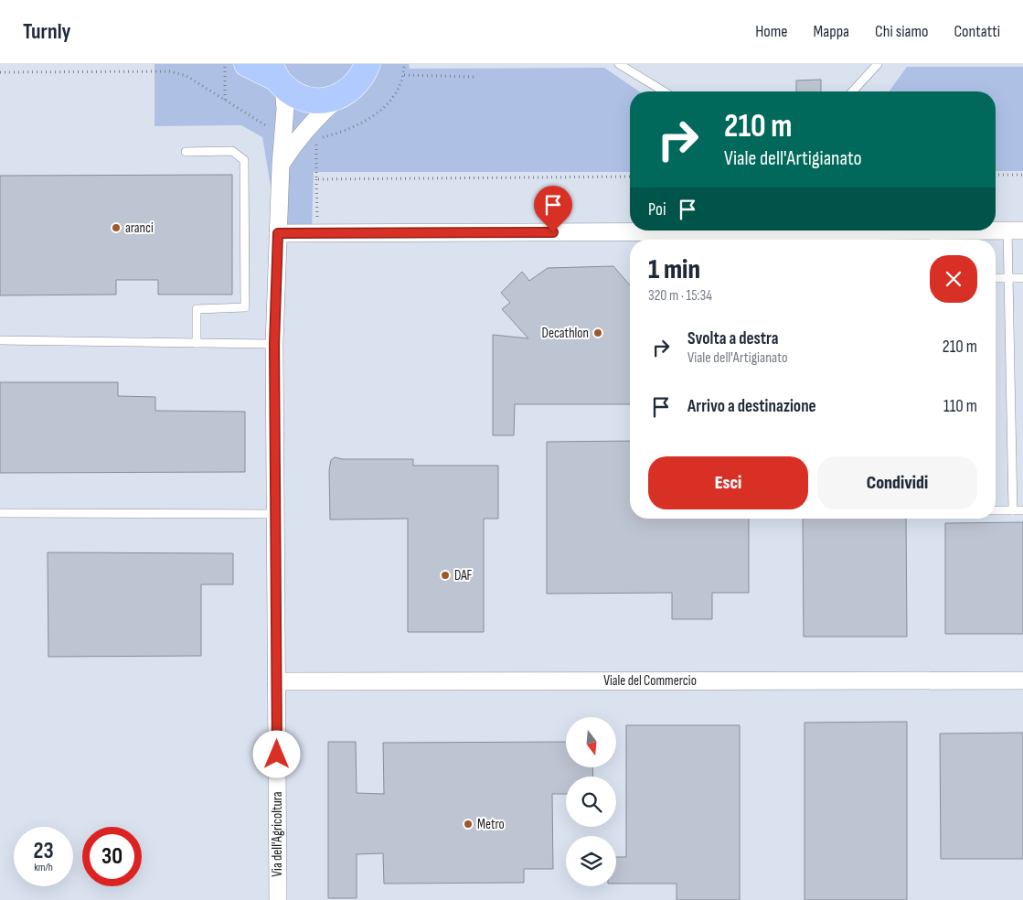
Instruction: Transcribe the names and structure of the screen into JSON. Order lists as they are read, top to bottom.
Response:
{
  "streets": {
    "street": ["Viale del Commercio", "Via dell'Agricoltura"]
  },
  "crossings": [
    ["Viale del Commercio", "Via dell'Agricoltura"]
  ],
  "places": [
    "aranci",
    "Decathlon",
    "DAF",
    "Metro"
  ],
  "north": "bottom",
  "page": {
    "header": "Turnly",
    "nav": [
      "Home",
      "Mappa",
      "Chi siamo",
      "Contatti"
    ],
    "turn": ["210 m", "Viale dell'Artigianato"],
    "then": "Poi",
    "heading": ["1 min", "320 m · 15:34"],
    "list": [
      {
        "name": "Svolta a destra",
        "note": "Viale dell'Artigianato",
        "value": "210 m"
      },
      {
        "name": "Arrivo a destinazione",
        "value": "110 m"
      }
    ],
    "buttons": ["Esci", "Condividi"],
    "speed": "23 km/h",
    "limit": "30"
  }
}
